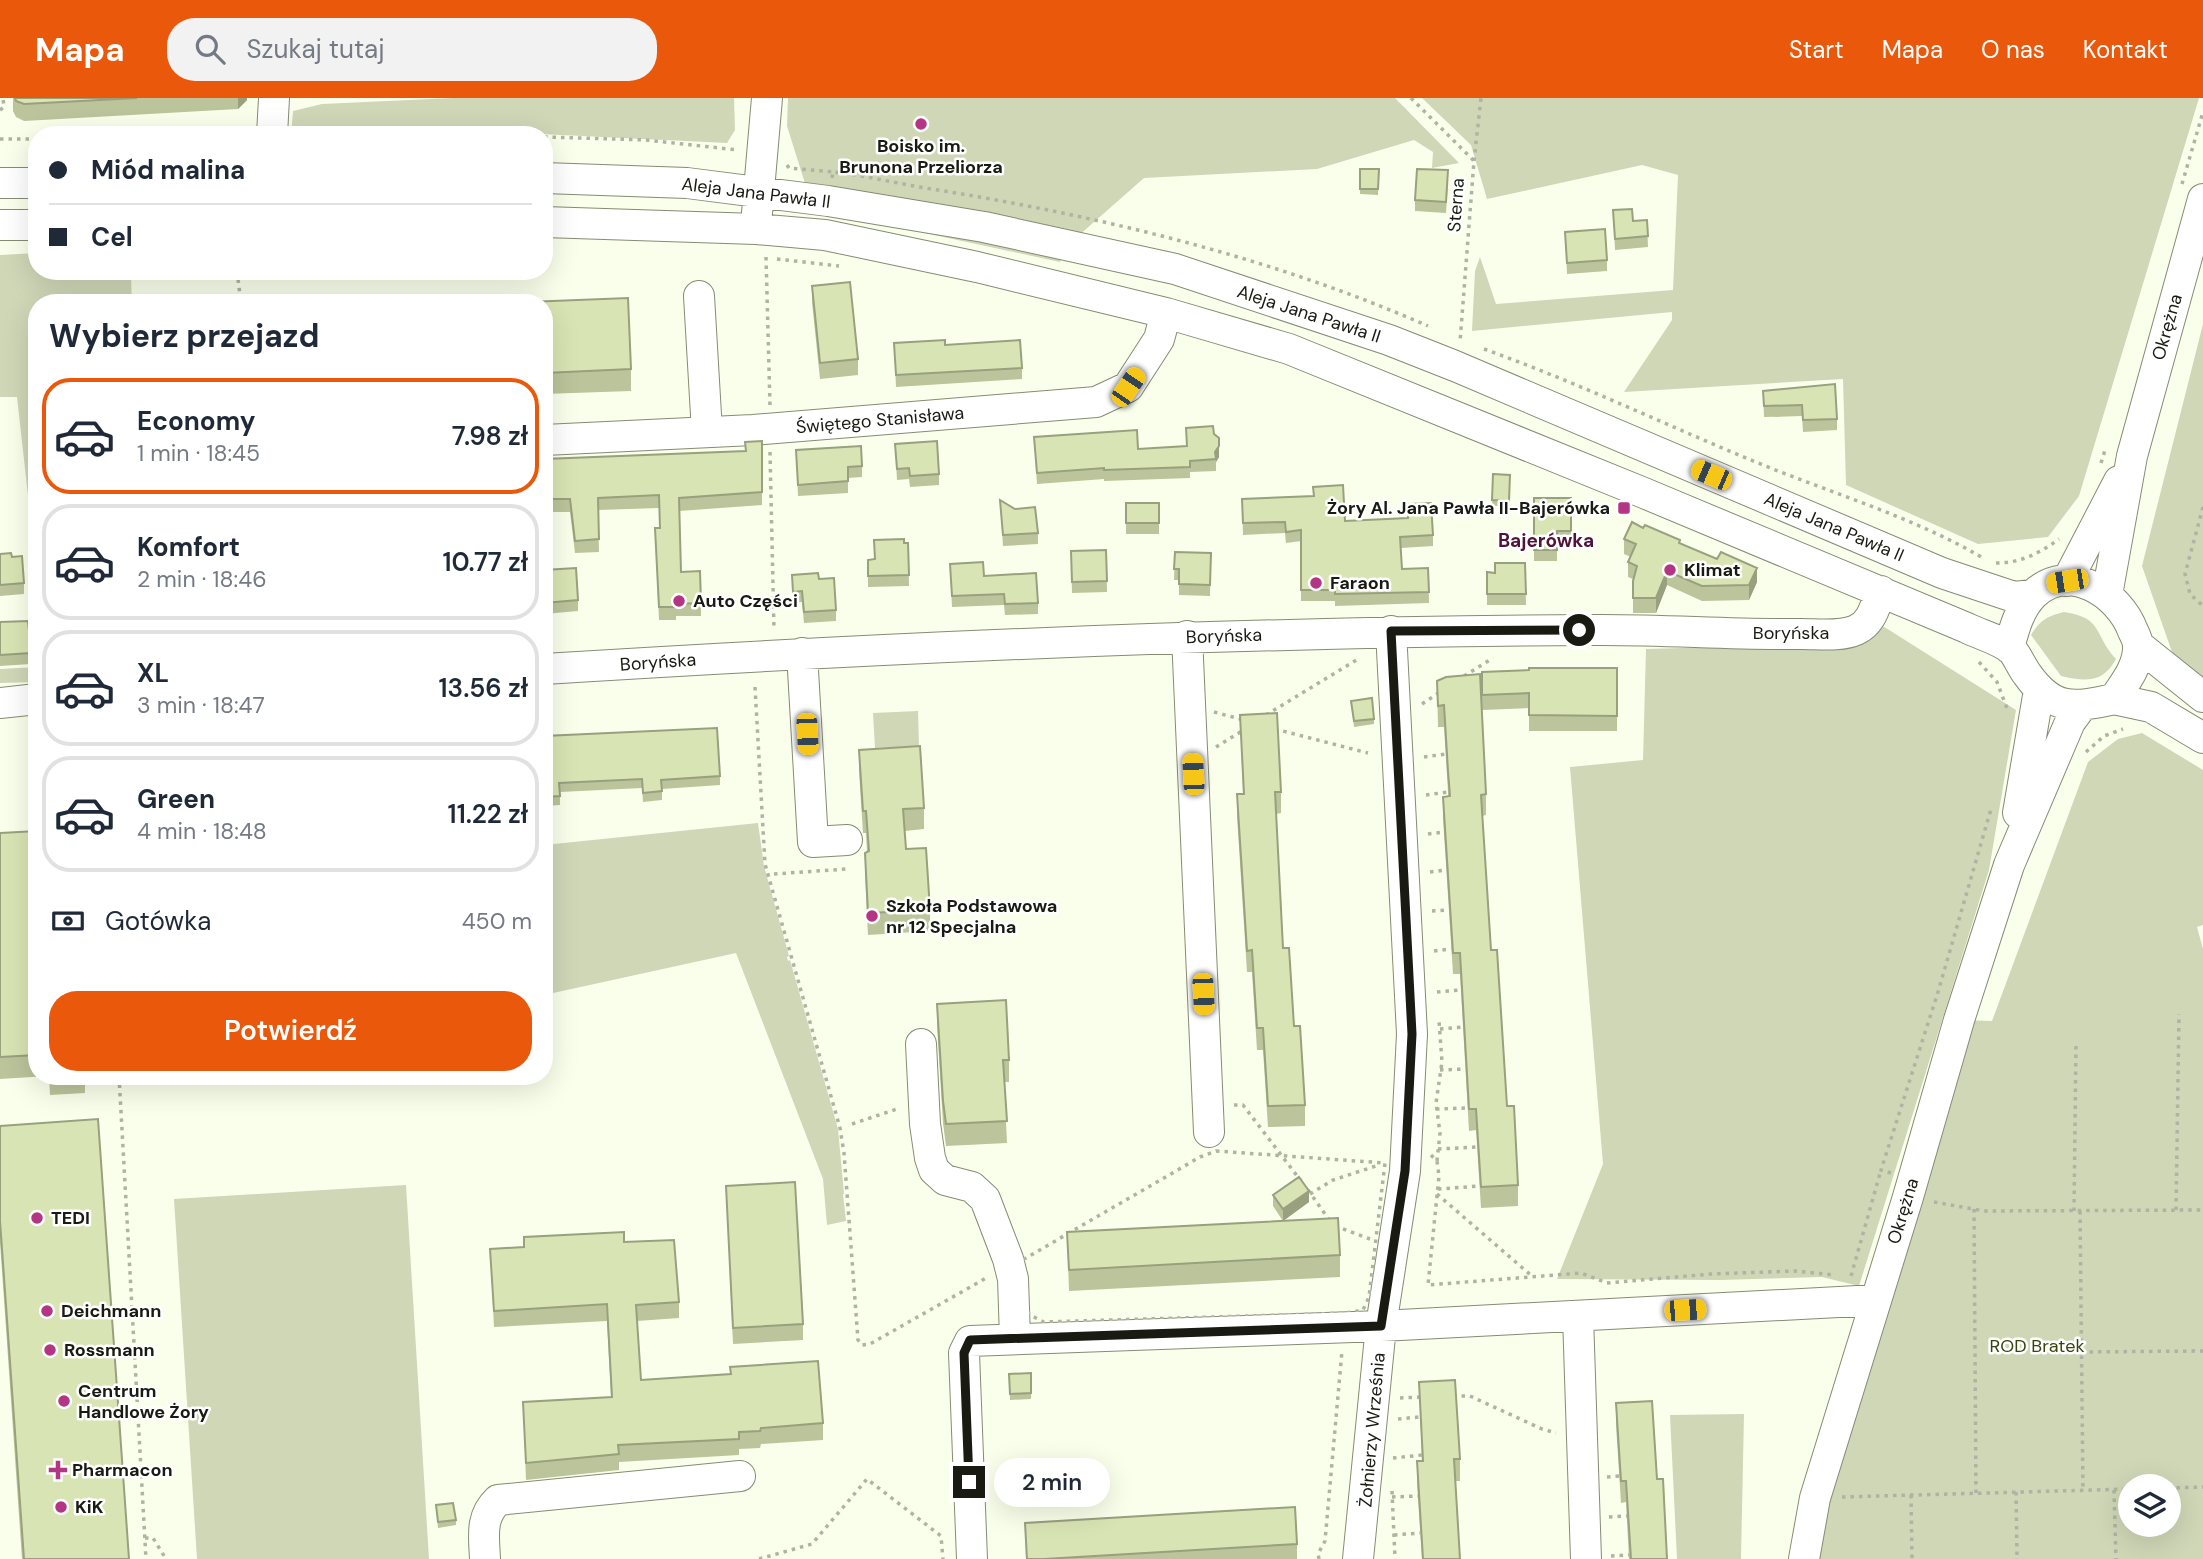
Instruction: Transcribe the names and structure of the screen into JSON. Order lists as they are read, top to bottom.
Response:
{
  "streets": {
    "street": [
      "Aleja Jana Pawła II",
      "Okrężna",
      "Świętego Stanisława",
      "Boryńska",
      "Żołnierzy Września"
    ],
    "path": ["Sterna"]
  },
  "crossings": [
    ["Aleja Jana Pawła II", "Okrężna"],
    ["Aleja Jana Pawła II", "Świętego Stanisława"],
    ["Aleja Jana Pawła II", "Boryńska"],
    ["Boryńska", "Żołnierzy Września"]
  ],
  "districts": ["Bajerówka"],
  "parks": ["ROD Bratek"],
  "places": {
    "other": [
      "Boisko im. Brunona Przeliorza",
      "Klimat",
      "Faraon",
      "Auto Części",
      "Szkoła Podstawowa nr 12 Specjalna",
      "TEDI",
      "Deichmann",
      "Rossmann",
      "Centrum Handlowe Żory",
      "KiK"
    ],
    "transit": ["Żory Al. Jana Pawła II-Bajerówka"],
    "health": ["Pharmacon"]
  },
  "page": {
    "header": "Mapa",
    "search": "Szukaj tutaj",
    "nav": [
      "Start",
      "Mapa",
      "O nas",
      "Kontakt"
    ],
    "banner": ["Miód malina", "Cel"],
    "heading": "Wybierz przejazd",
    "list": [
      {
        "name": "Economy",
        "note": "1 min · 18:45",
        "value": "7.98 zł"
      },
      {
        "name": "Komfort",
        "note": "2 min · 18:46",
        "value": "10.77 zł"
      },
      {
        "name": "XL",
        "note": "3 min · 18:47",
        "value": "13.56 zł"
      },
      {
        "name": "Green",
        "note": "4 min · 18:48",
        "value": "11.22 zł"
      }
    ],
    "pay": ["Gotówka", "450 m"],
    "buttons": "Potwierdź",
    "bubble": "2 min"
  }
}
